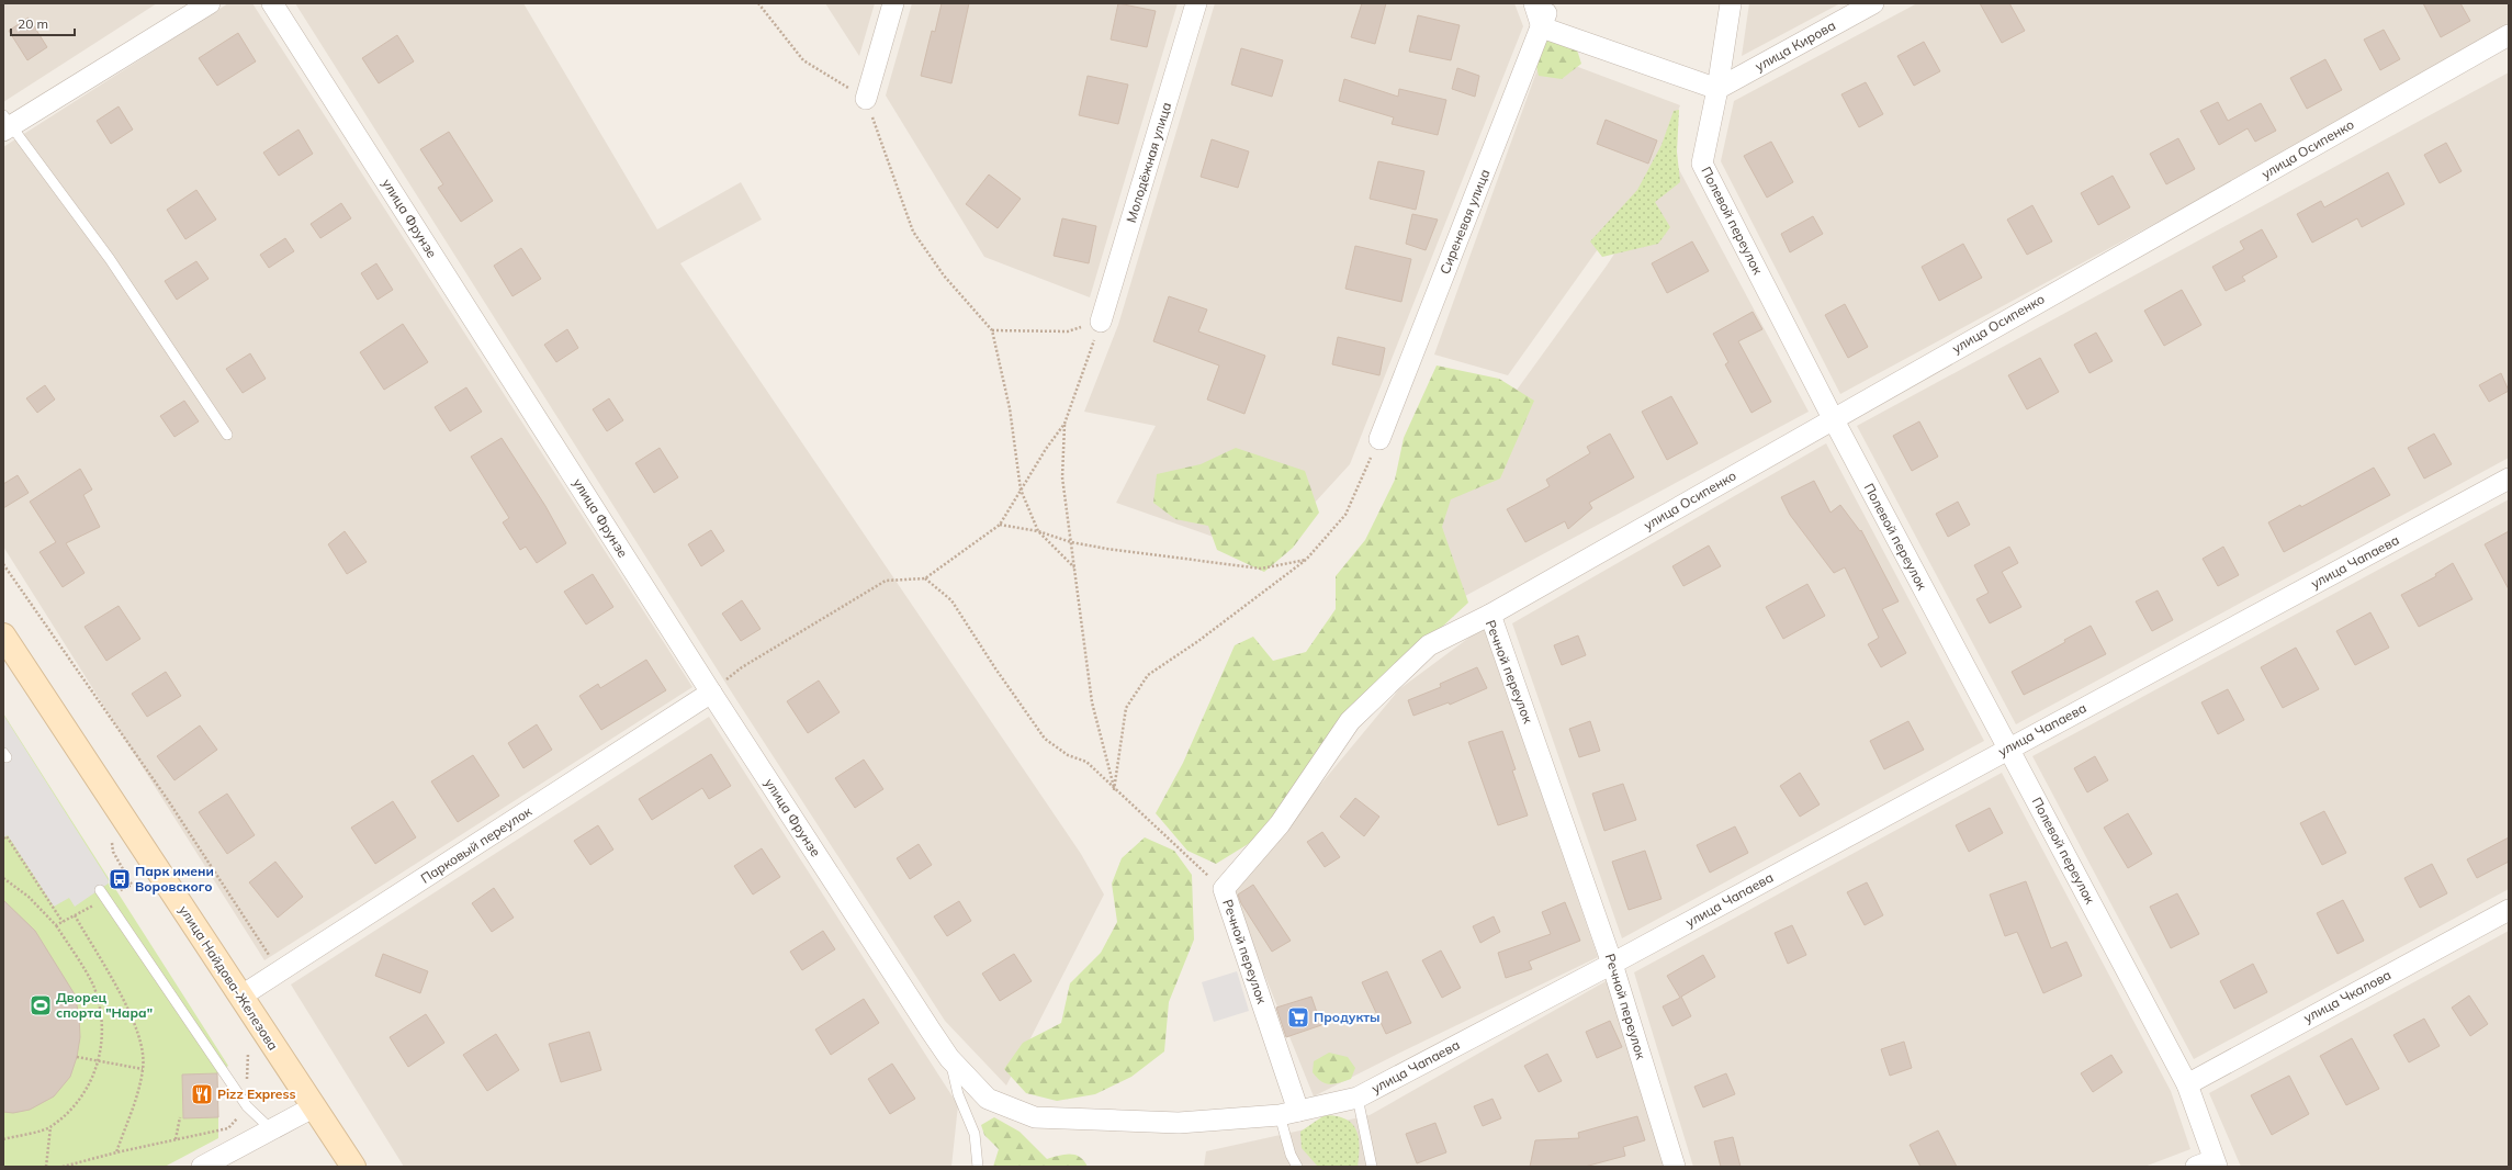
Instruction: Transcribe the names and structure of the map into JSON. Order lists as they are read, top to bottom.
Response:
{
  "streets": {
    "main road": ["улица Найдова-Железова"],
    "street": [
      "улица Кирова",
      "улица Осипенко",
      "Молодёжная улица",
      "улица Фрунзе",
      "Полевой переулок",
      "Сиреневая улица",
      "улица Чапаева",
      "Речной переулок",
      "Парковый переулок",
      "улица Чкалова"
    ]
  },
  "crossings": [
    ["улица Кирова", "Полевой переулок"],
    ["улица Осипенко", "Полевой переулок"],
    ["улица Осипенко", "Речной переулок"],
    ["улица Фрунзе", "улица Чапаева"],
    ["улица Фрунзе", "Парковый переулок"],
    ["Полевой переулок", "улица Чапаева"],
    ["Полевой переулок", "улица Чкалова"],
    ["улица Чапаева", "Речной переулок"],
    ["Парковый переулок", "улица Найдова-Железова"]
  ],
  "places": {
    "bus stop": ["Парк имени Воровского"],
    "sports": ["Дворец спорта \"Нара\""],
    "supermarket": ["Продукты"],
    "restaurant": ["Pizz Express"]
  },
  "scale_bar": "20 m"
}
